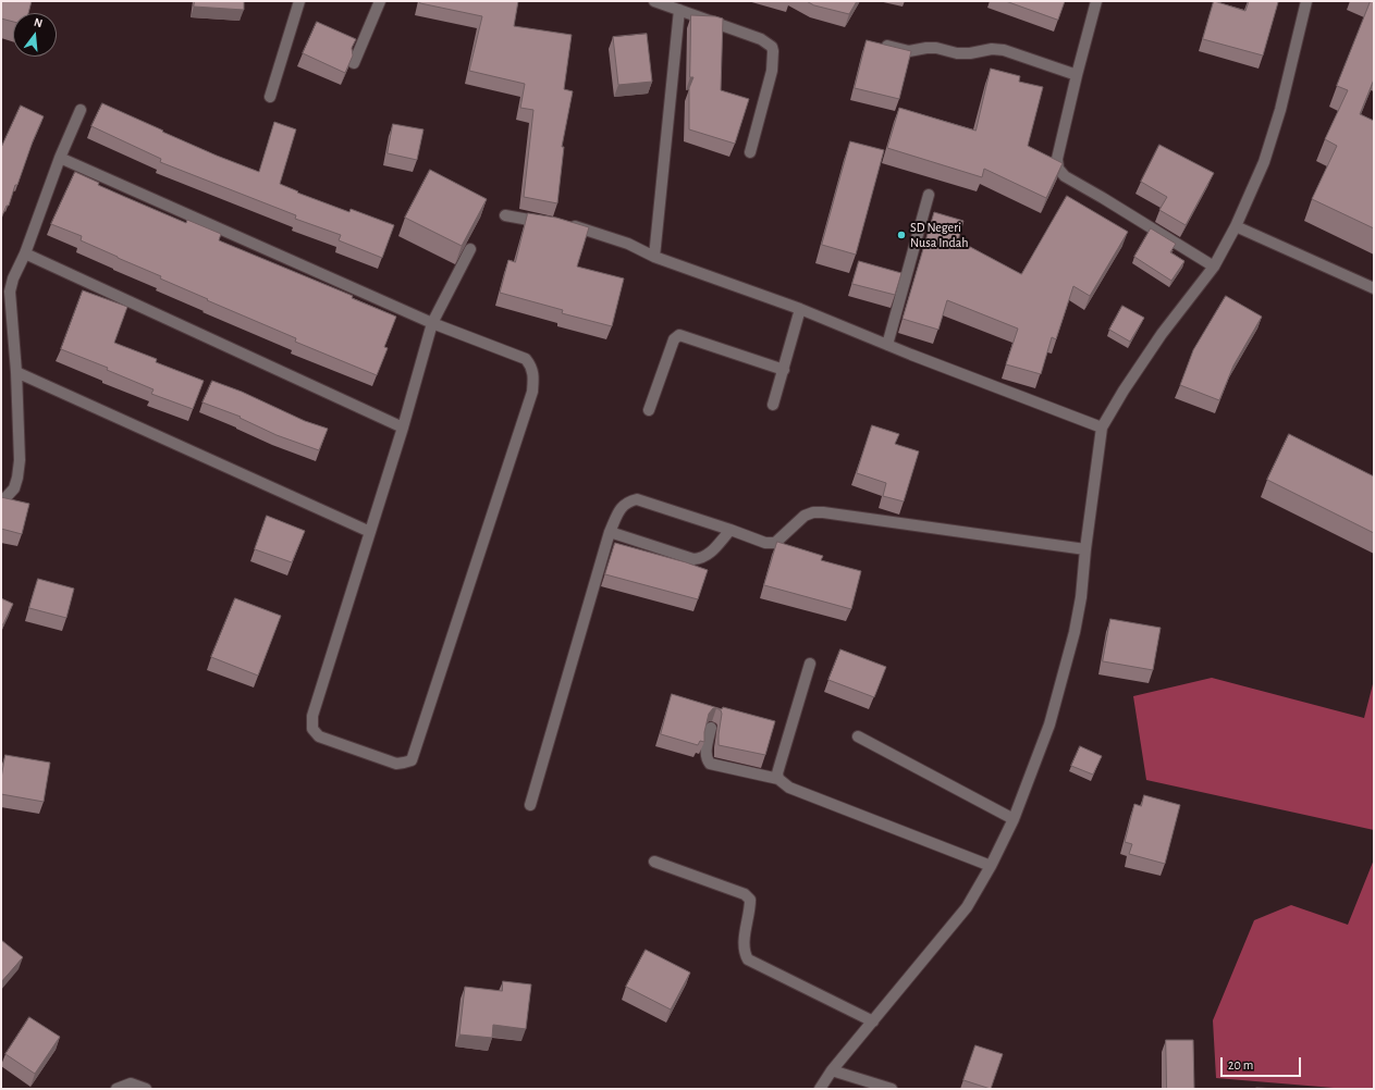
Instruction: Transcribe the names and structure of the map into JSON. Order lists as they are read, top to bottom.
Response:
{
  "places": ["SD Negeri Nusa Indah"],
  "scale_bar": "20 m",
  "north": "top"
}
